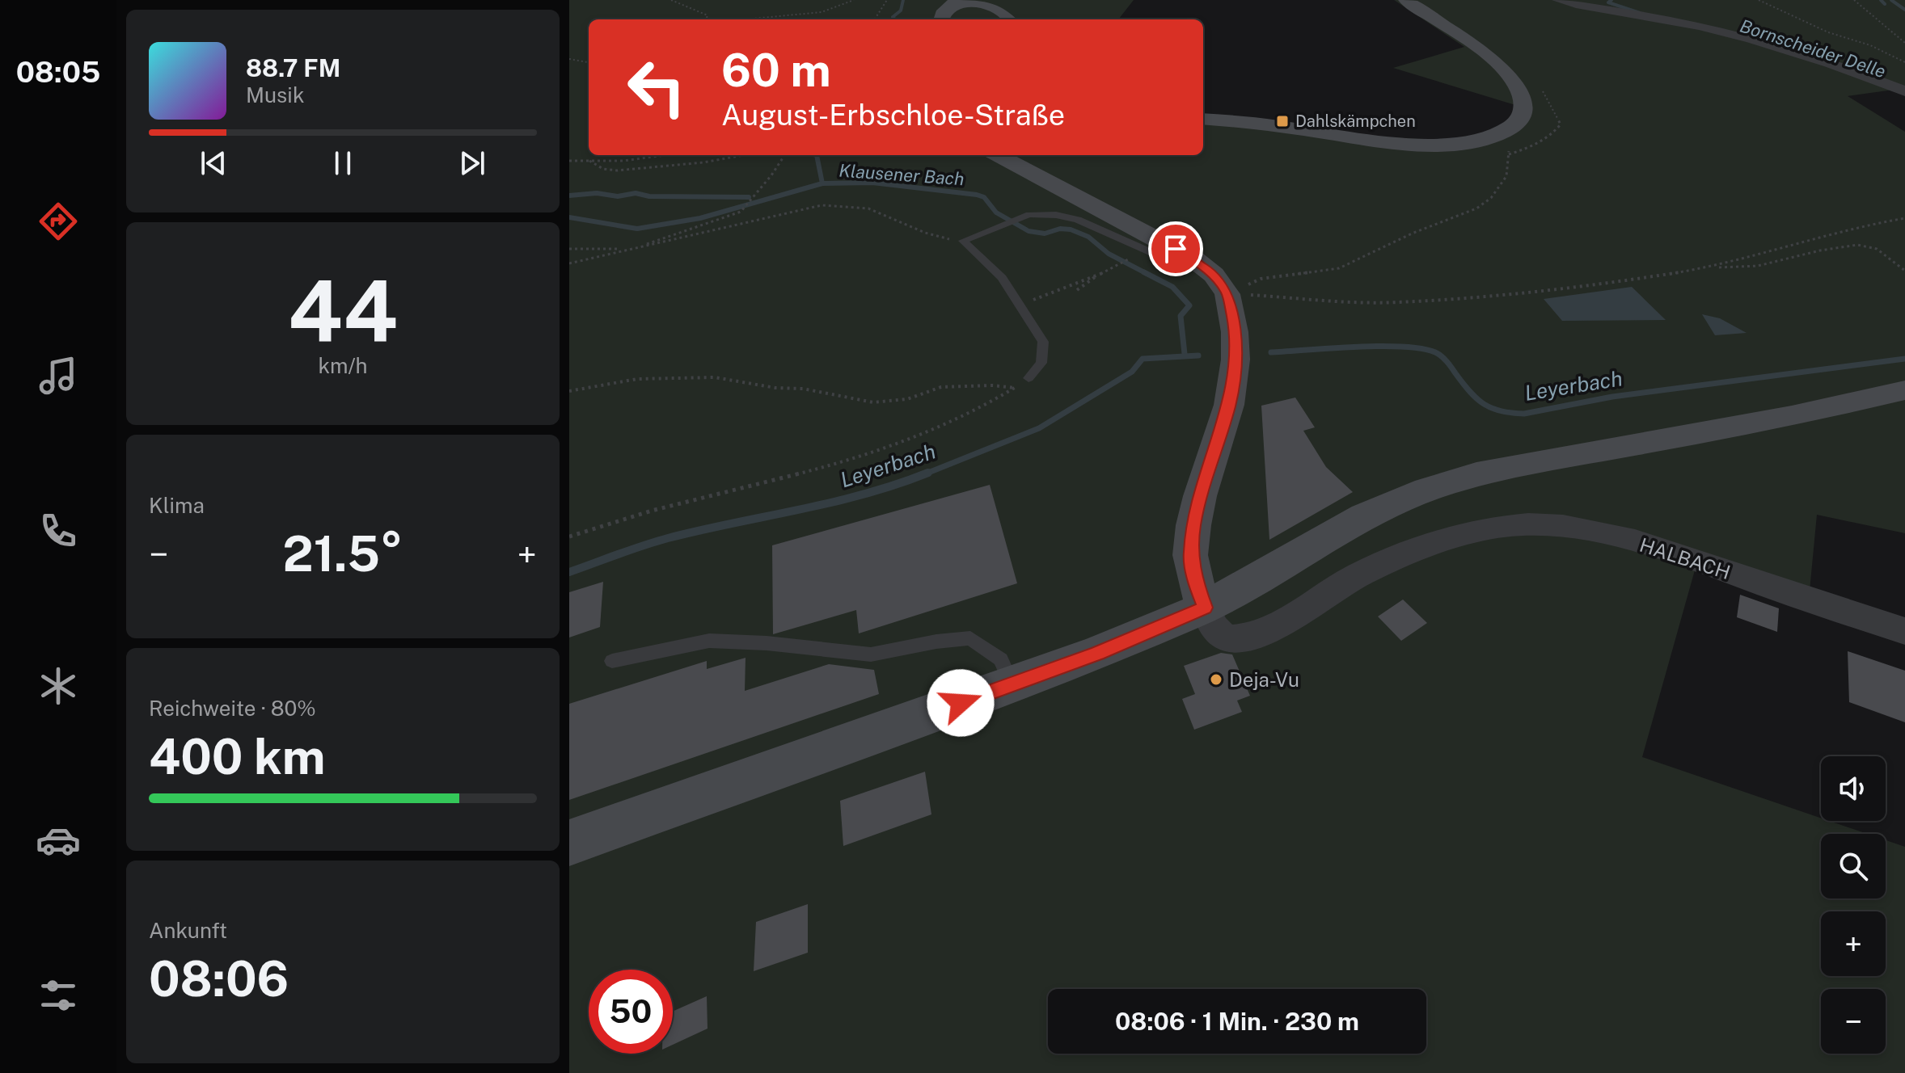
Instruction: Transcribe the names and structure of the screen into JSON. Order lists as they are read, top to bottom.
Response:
{
  "streets": {
    "street": ["HALBACH"]
  },
  "water": ["Bornscheider Delle", "Klausener Bach", "Leyerbach"],
  "places": {
    "transit": ["Dahlskämpchen"],
    "other": ["Deja-Vu"]
  },
  "page": {
    "tabs": "08:05",
    "turn": ["60 m", "August-Erbschloe-Straße"],
    "song": ["88.7 FM", "Musik"],
    "tile": [
      ["44", "km/h"],
      "Klima",
      ["Reichweite · 80%", "400 km"],
      ["Ankunft", "08:06"]
    ],
    "heat": ["−", "21.5°", "+"],
    "map_buttons": ["+", "−"],
    "limit": "50",
    "trip": "08:06 · 1 Min. · 230 m"
  }
}
